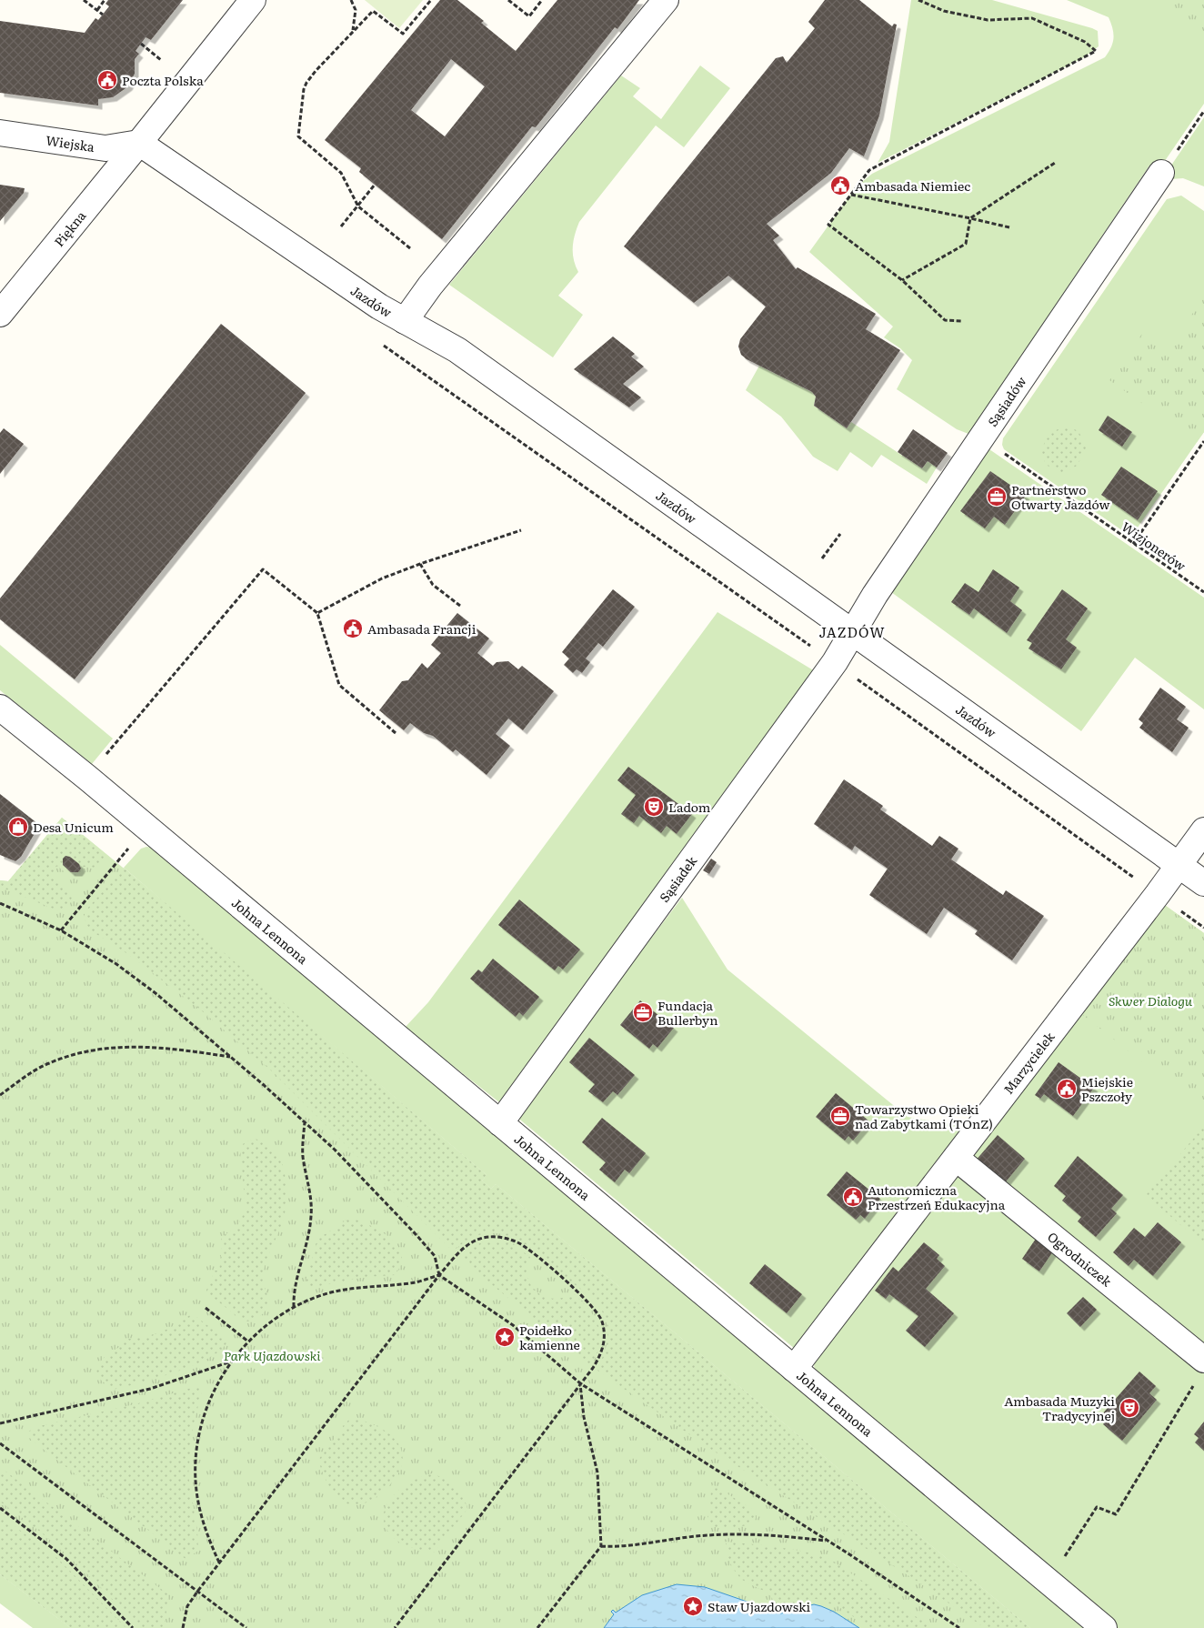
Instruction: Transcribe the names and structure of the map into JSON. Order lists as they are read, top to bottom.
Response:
{
  "streets": {
    "street": [
      "Wiejska",
      "Piękna",
      "Jazdów",
      "Sąsiadów",
      "Sąsiadek",
      "Johna Lennona",
      "Marzycielek",
      "Ogrodniczek"
    ],
    "path": ["Wizjonerów"]
  },
  "crossings": [
    ["Wiejska", "Piękna"],
    ["Wiejska", "Jazdów"],
    ["Piękna", "Jazdów"],
    ["Jazdów", "Sąsiadów"],
    ["Jazdów", "Sąsiadek"],
    ["Jazdów", "Marzycielek"],
    ["Sąsiadów", "Wizjonerów"],
    ["Sąsiadów", "Sąsiadek"],
    ["Sąsiadek", "Johna Lennona"],
    ["Johna Lennona", "Marzycielek"],
    ["Marzycielek", "Ogrodniczek"]
  ],
  "districts": ["JAZDÓW"],
  "parks": ["Skwer Dialogu", "Park Ujazdowski"],
  "places": {
    "public building": [
      "Poczta Polska",
      "Ambasada Niemiec",
      "Ambasada Francji",
      "Miejskie Pszczoły",
      "Autonomiczna Przestrzeń Edukacyjna"
    ],
    "office": ["Partnerstwo Otwarty Jazdów", "Fundacja Bullerbyn", "Towarzystwo Opieki nad Zabytkami (TOnZ)"],
    "theatre": ["Ladom", "Ambasada Muzyki Tradycyjnej"],
    "shop": ["Desa Unicum"],
    "place": ["Poidełko kamienne", "Staw Ujazdowski"]
  }
}
